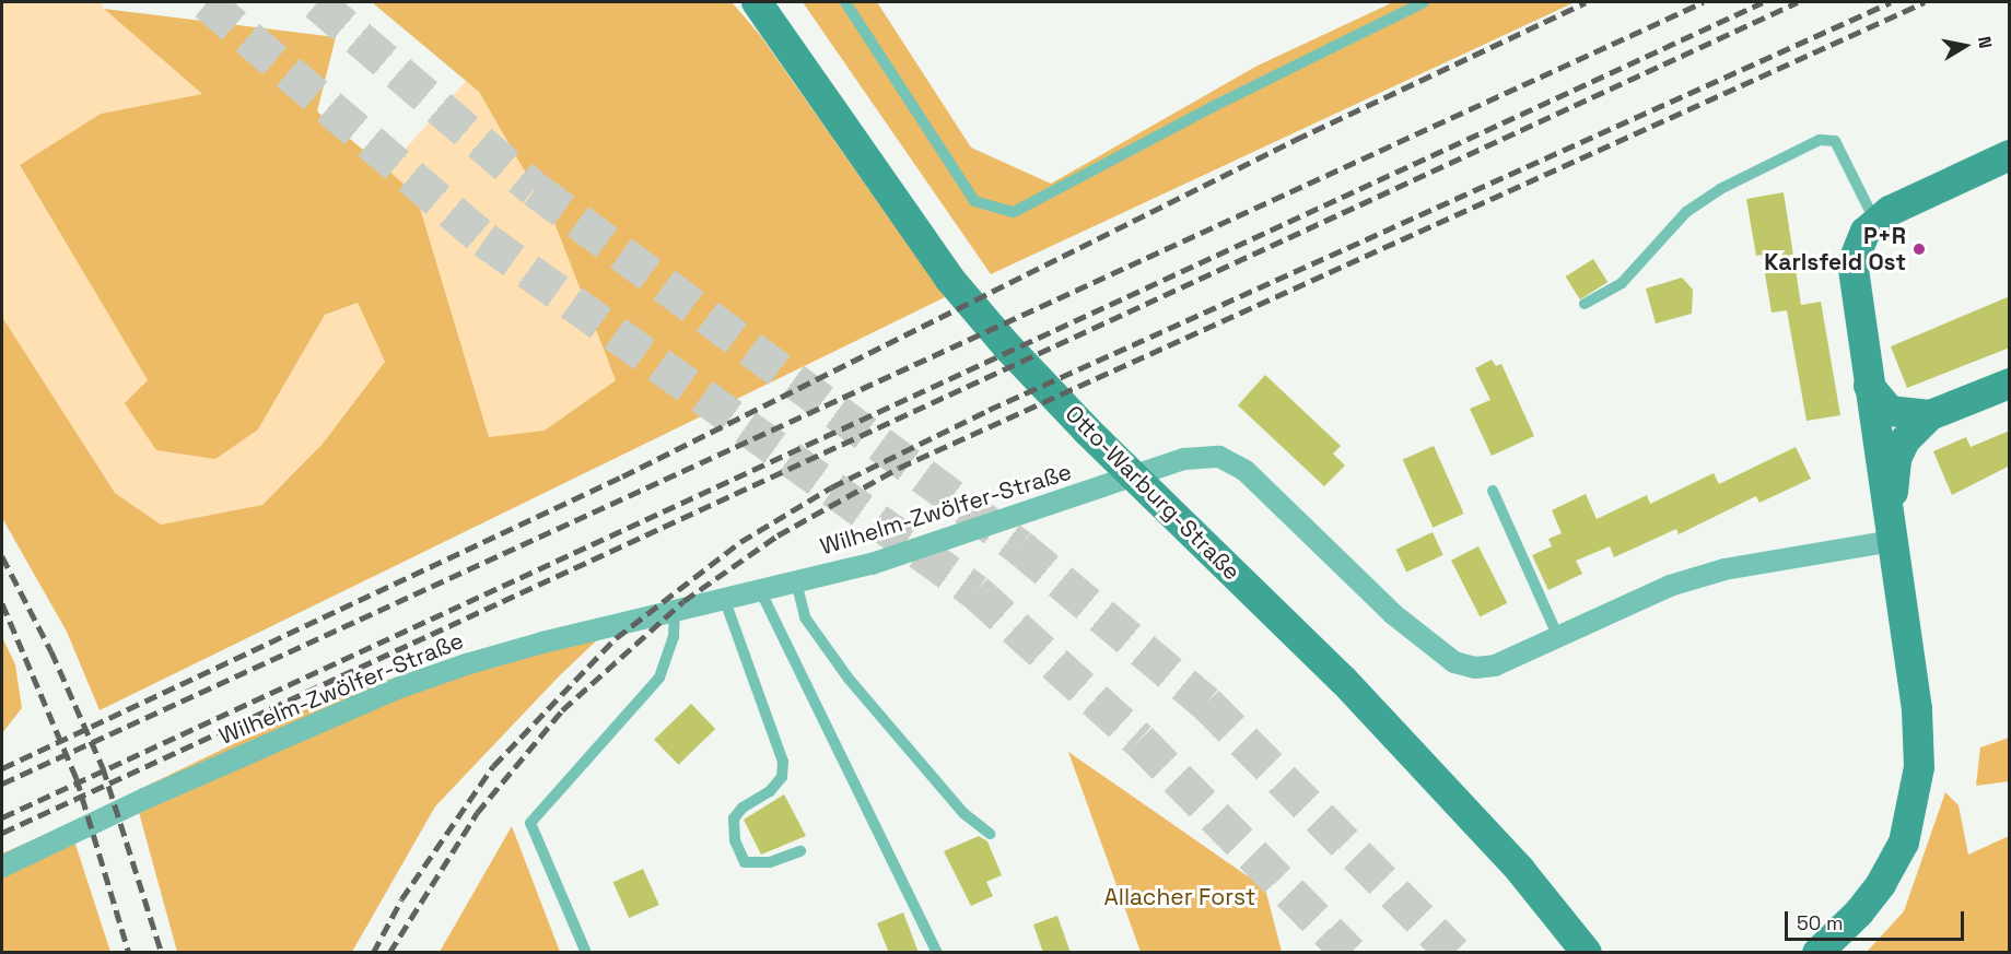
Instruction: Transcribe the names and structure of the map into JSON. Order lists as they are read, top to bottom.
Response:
{
  "streets": {
    "main road": ["Otto-Warburg-Straße"],
    "street": ["Wilhelm-Zwölfer-Straße"]
  },
  "parks": ["Allacher Forst"],
  "places": ["P+R Karlsfeld Ost"],
  "scale_bar": "50 m",
  "north": "right"
}
